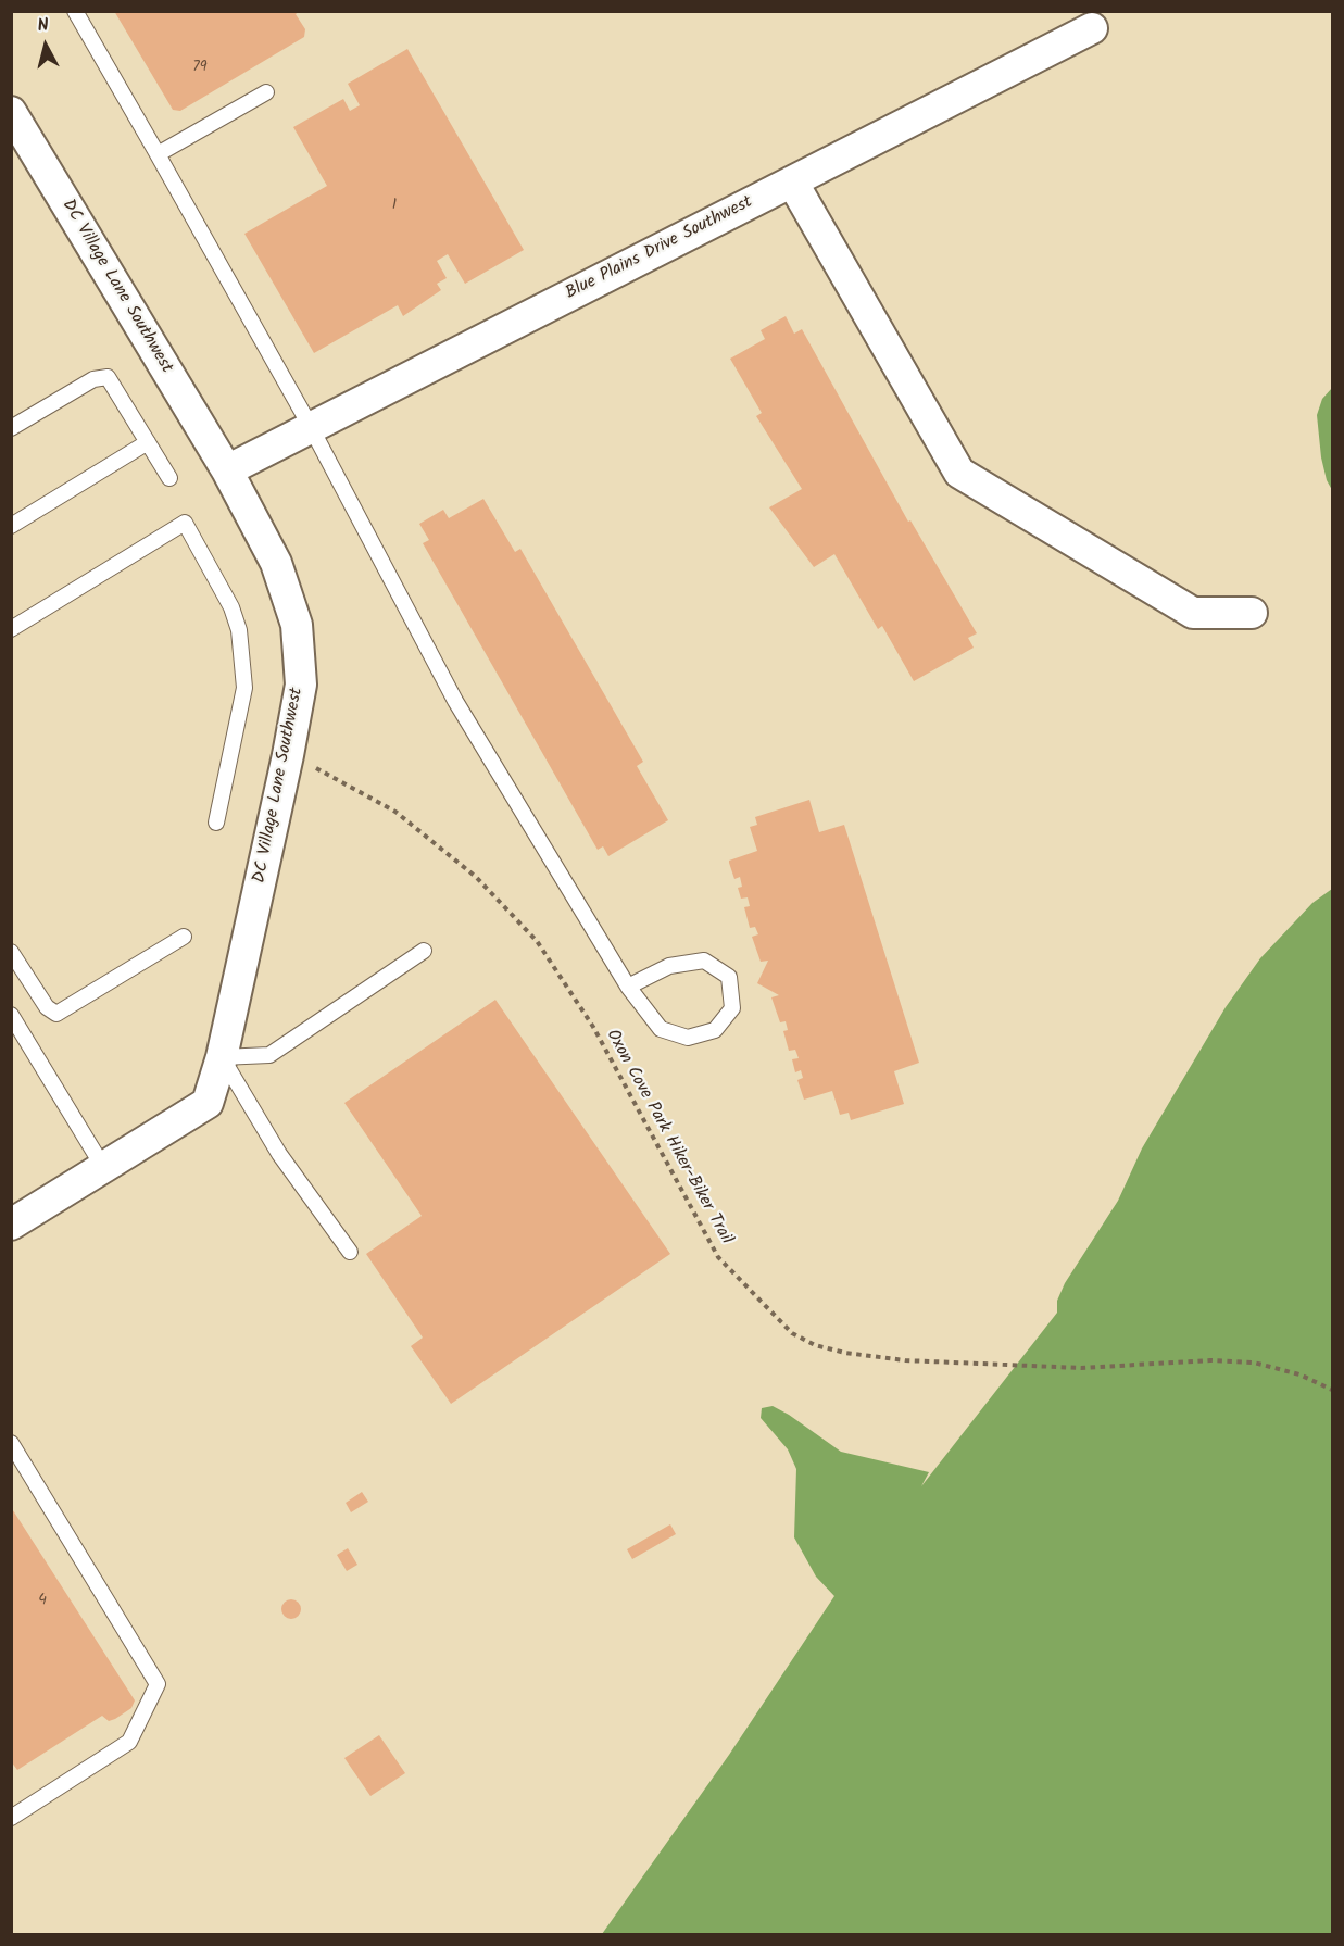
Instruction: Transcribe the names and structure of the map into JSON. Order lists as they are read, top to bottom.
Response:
{
  "streets": {
    "street": ["Blue Plains Drive Southwest", "DC Village Lane Southwest"],
    "path": ["Oxon Cove Park Hiker-Biker Trail"]
  },
  "crossings": [
    ["Blue Plains Drive Southwest", "DC Village Lane Southwest"],
    ["DC Village Lane Southwest", "Oxon Cove Park Hiker-Biker Trail"]
  ],
  "house_numbers": ["79", "1", "4"],
  "north": "top"
}
